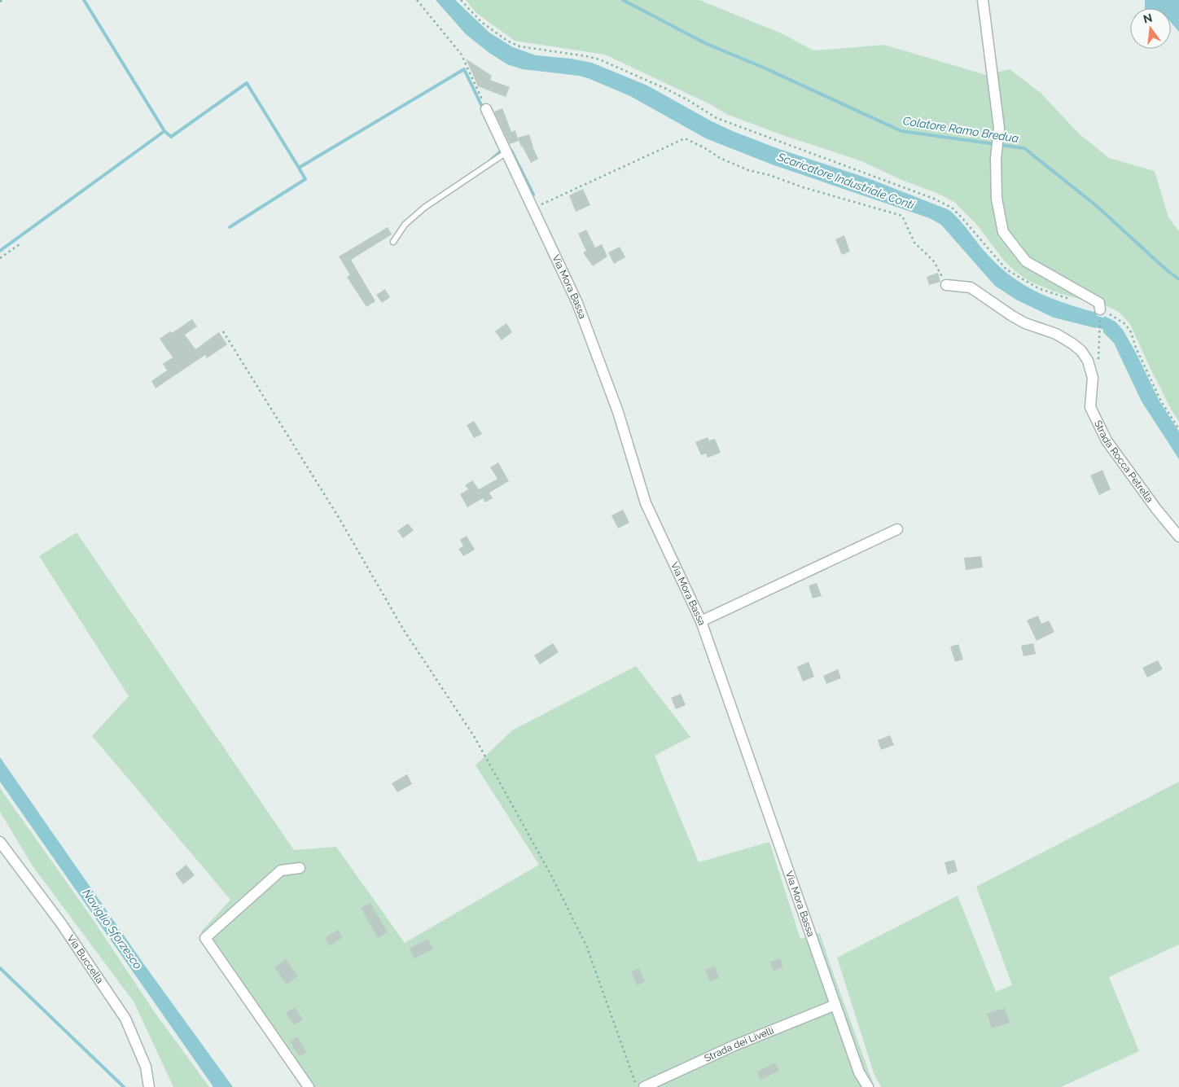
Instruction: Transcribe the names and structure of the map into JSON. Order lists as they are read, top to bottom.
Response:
{
  "streets": {
    "street": [
      "Via Mora Bassa",
      "Strada Rocca Petrella",
      "Via Buccella",
      "Strada dei Livelli"
    ]
  },
  "crossings": [
    ["Via Mora Bassa", "Strada dei Livelli"]
  ],
  "water": ["Colatore Ramo Bredua", "Scaricatore Industriale Conti", "Naviglio Sforzesco"],
  "north": "top"
}
